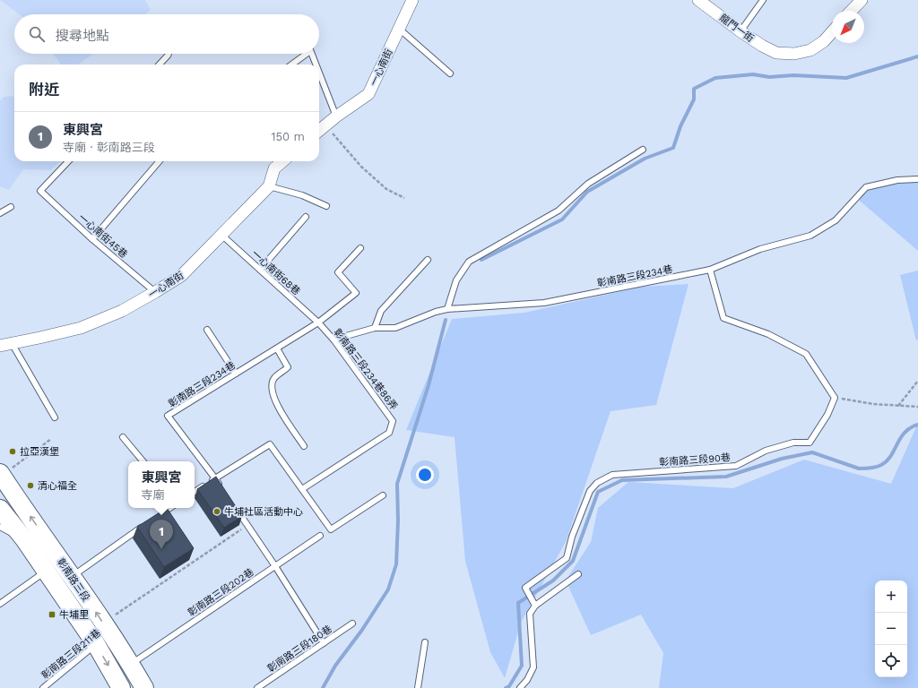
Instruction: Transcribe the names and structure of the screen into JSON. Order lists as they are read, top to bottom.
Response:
{
  "streets": {
    "main road": ["彰南路三段"],
    "street": ["龍門一街", "一心南街"],
    "lane": [
      "一心南街45巷",
      "一心南街68巷",
      "彰南路三段234巷",
      "彰南路三段234巷86弄",
      "彰南路三段90巷",
      "彰南路三段202巷",
      "彰南路三段180巷",
      "彰南路三段211巷"
    ]
  },
  "crossings": [
    ["一心南街", "一心南街45巷"],
    ["一心南街", "一心南街68巷"],
    ["一心南街68巷", "彰南路三段234巷"],
    ["一心南街68巷", "彰南路三段234巷86弄"],
    ["彰南路三段234巷", "彰南路三段234巷86弄"],
    ["彰南路三段", "彰南路三段202巷"],
    ["彰南路三段", "彰南路三段211巷"]
  ],
  "places": {
    "other": ["拉亞漢堡", "清心福全", "牛埔社區活動中心"],
    "transit": ["牛埔里"]
  },
  "north": "bottom left",
  "page": {
    "search": "搜尋地點",
    "heading": "附近",
    "list": [
      {
        "mark": "1",
        "name": "東興宮",
        "note": "寺廟 · 彰南路三段",
        "value": "150 m"
      }
    ],
    "popup": ["東興宮", "寺廟"],
    "pins": "1",
    "map_buttons": ["+", "−"]
  }
}
